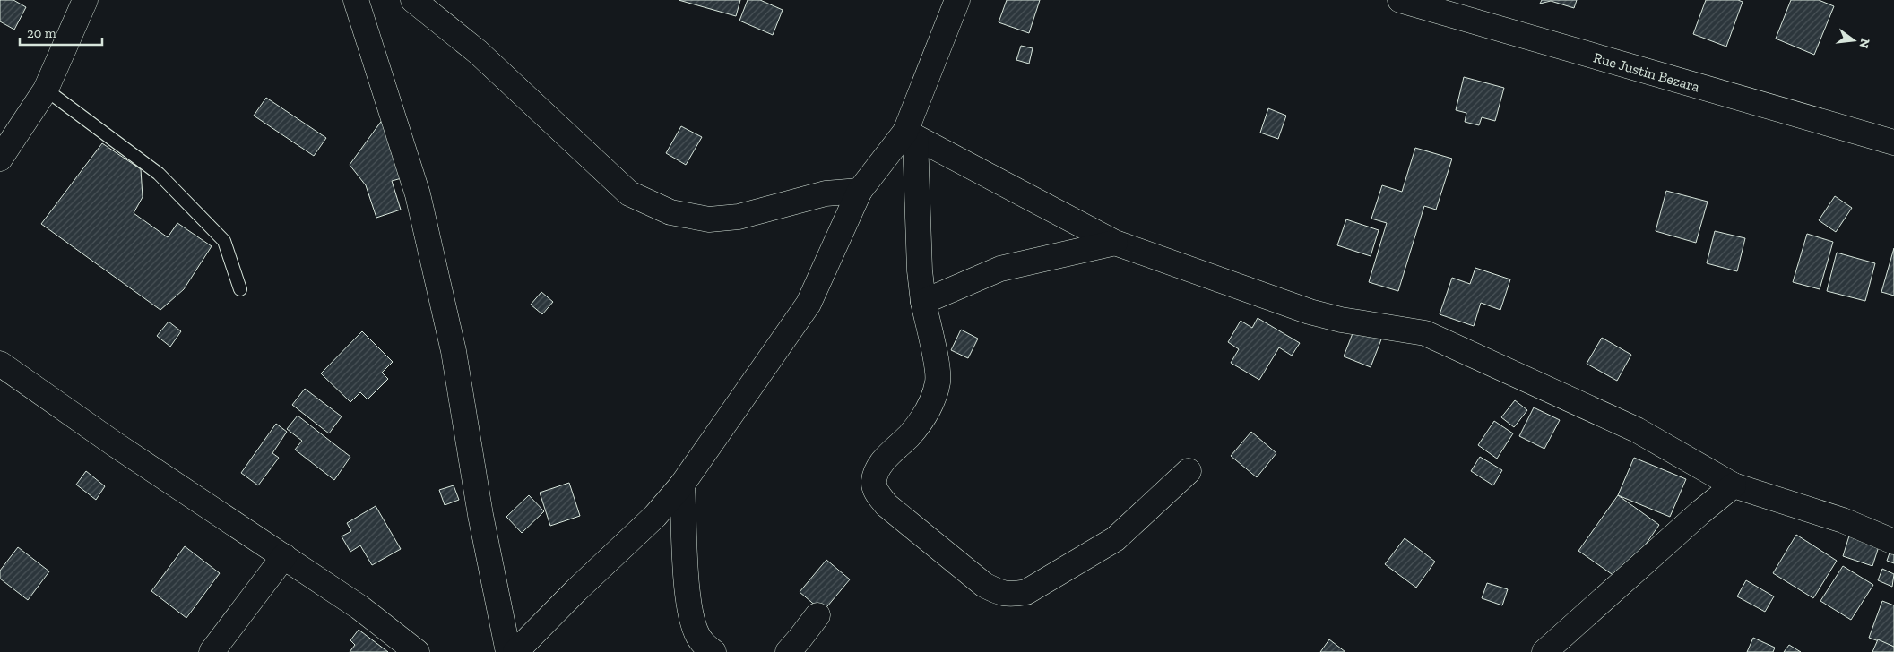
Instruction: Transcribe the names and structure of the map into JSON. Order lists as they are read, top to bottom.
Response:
{
  "streets": {
    "street": ["Rue Justin Bezara"]
  },
  "scale_bar": "20 m",
  "north": "right"
}
